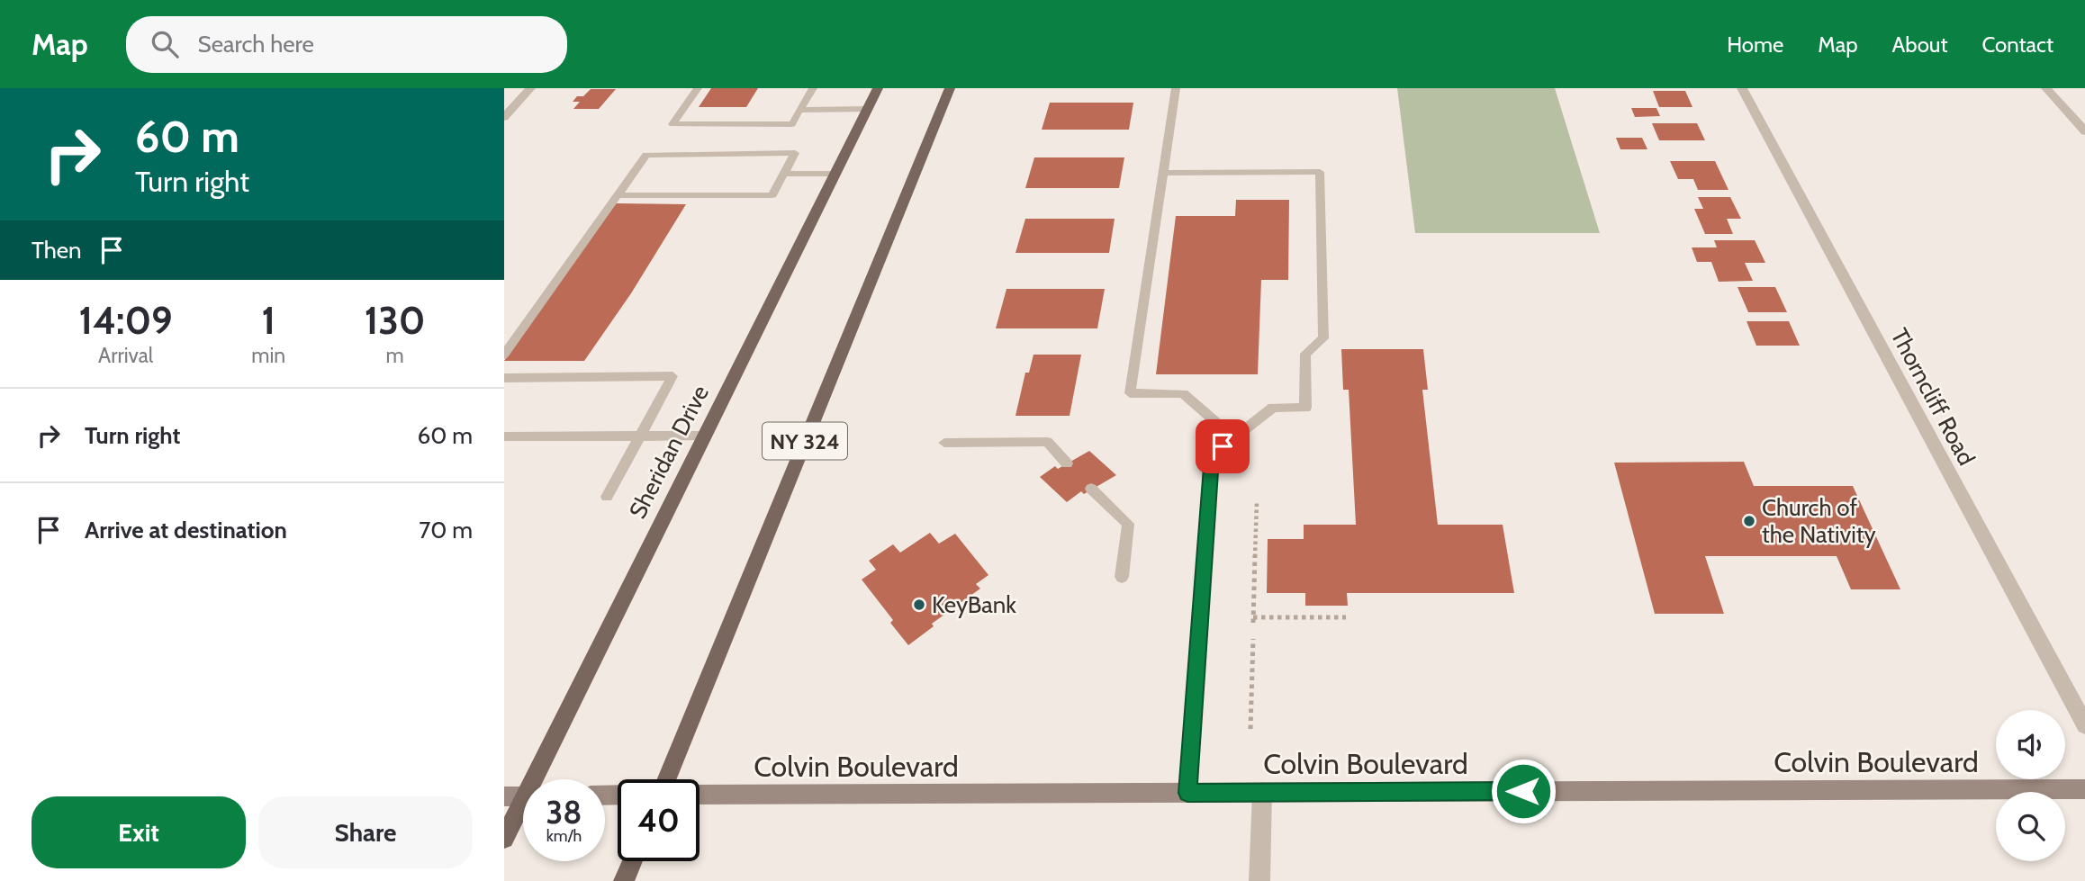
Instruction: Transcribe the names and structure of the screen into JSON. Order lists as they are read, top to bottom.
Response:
{
  "streets": {
    "main road": ["NY 324", "Sheridan Drive"],
    "street": ["Thorncliff Road", "Colvin Boulevard"]
  },
  "places": ["Church of the Nativity", "KeyBank"],
  "page": {
    "header": "Map",
    "search": "Search here",
    "nav": [
      "Home",
      "Map",
      "About",
      "Contact"
    ],
    "turn": ["60 m", "Turn right"],
    "then": "Then",
    "eta": [
      "14:09",
      "Arrival",
      "1",
      "min",
      "130",
      "m"
    ],
    "list": [
      {
        "name": "Turn right",
        "value": "60 m"
      },
      {
        "name": "Arrive at destination",
        "value": "70 m"
      }
    ],
    "speed": "38 km/h",
    "limit": "40",
    "buttons": ["Exit", "Share"]
  }
}
